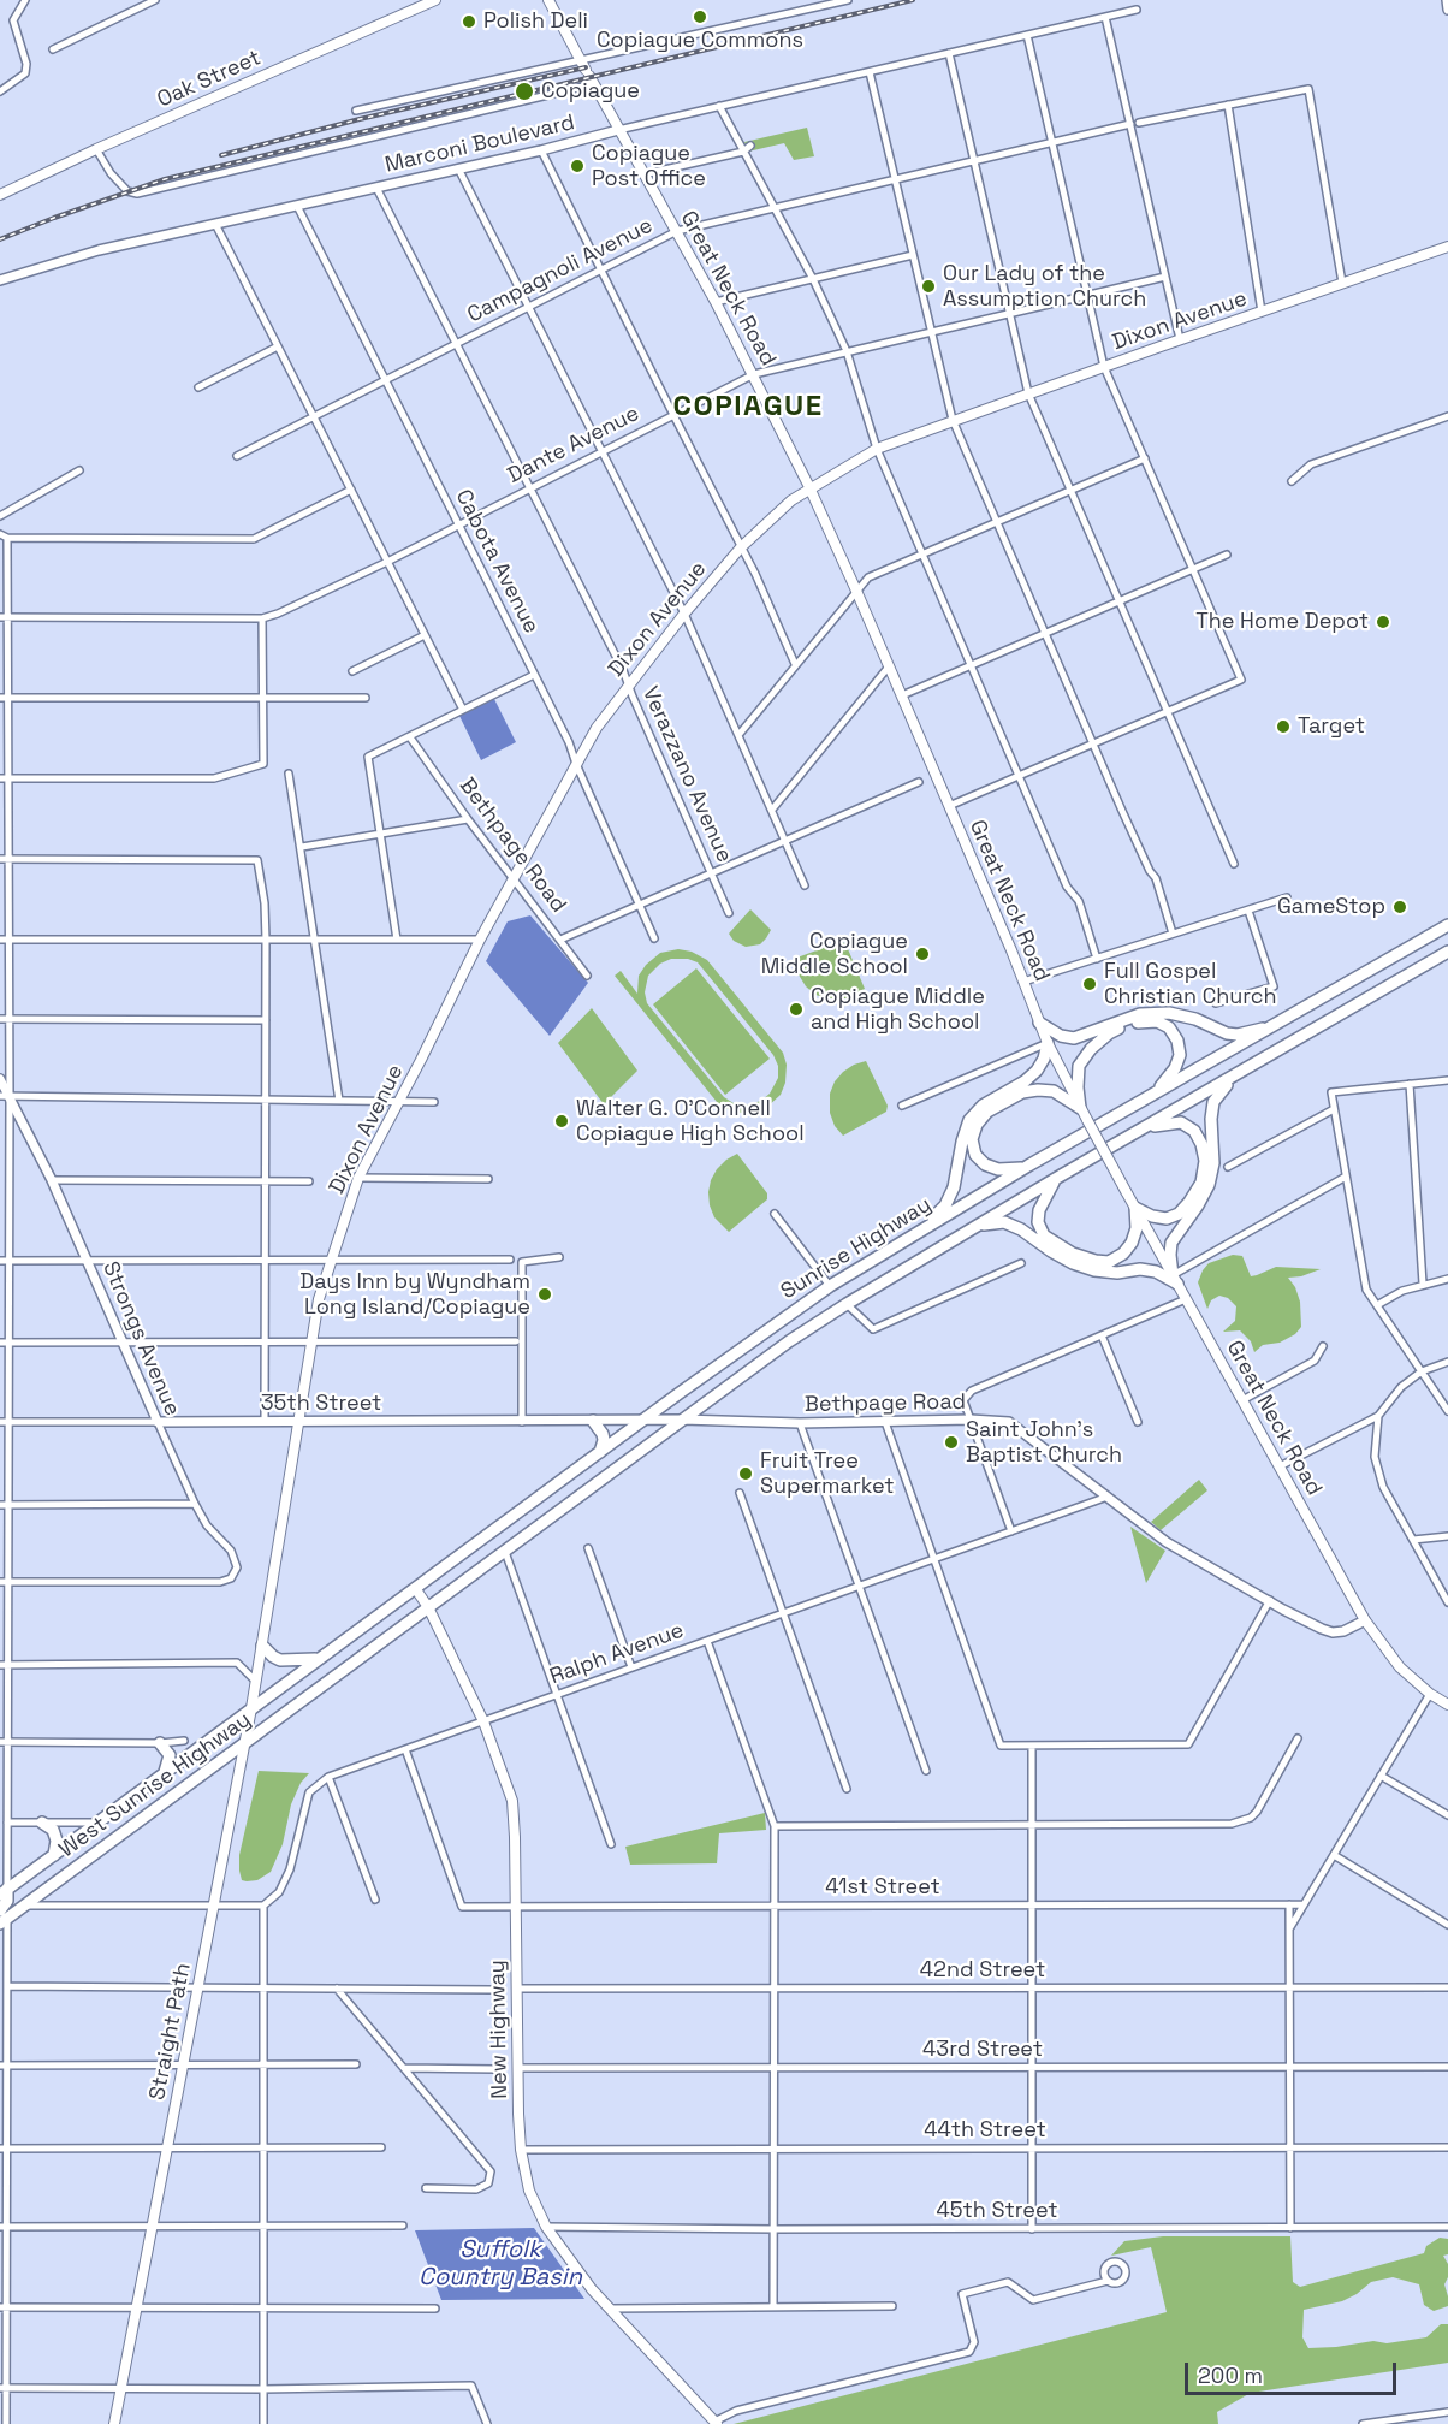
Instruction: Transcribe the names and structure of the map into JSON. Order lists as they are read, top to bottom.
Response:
{
  "streets": {
    "highway": ["Sunrise Highway", "West Sunrise Highway"],
    "main road": [
      "Oak Street",
      "Great Neck Road",
      "Dixon Avenue",
      "New Highway",
      "Straight Path"
    ],
    "street": [
      "Marconi Boulevard",
      "Campagnoli Avenue",
      "Dante Avenue",
      "Cabota Avenue",
      "Verazzano Avenue",
      "Bethpage Road",
      "Strongs Avenue",
      "35th Street",
      "Ralph Avenue",
      "41st Street",
      "42nd Street",
      "43rd Street",
      "44th Street",
      "45th Street"
    ]
  },
  "crossings": [
    ["Marconi Boulevard", "Great Neck Road"],
    ["Marconi Boulevard", "Cabota Avenue"],
    ["Marconi Boulevard", "Verazzano Avenue"],
    ["Campagnoli Avenue", "Great Neck Road"],
    ["Campagnoli Avenue", "Cabota Avenue"],
    ["Campagnoli Avenue", "Verazzano Avenue"],
    ["Great Neck Road", "Dixon Avenue"],
    ["Great Neck Road", "Dante Avenue"],
    ["Great Neck Road", "Bethpage Road"],
    ["Dixon Avenue", "Cabota Avenue"],
    ["Dixon Avenue", "Verazzano Avenue"],
    ["Dixon Avenue", "Bethpage Road"],
    ["Dixon Avenue", "35th Street"],
    ["Dante Avenue", "Cabota Avenue"],
    ["Dante Avenue", "Verazzano Avenue"],
    ["Bethpage Road", "Sunrise Highway"],
    ["Bethpage Road", "35th Street"],
    ["Bethpage Road", "Ralph Avenue"],
    ["Sunrise Highway", "35th Street"],
    ["Sunrise Highway", "West Sunrise Highway"],
    ["Sunrise Highway", "New Highway"],
    ["Strongs Avenue", "35th Street"],
    ["Ralph Avenue", "41st Street"],
    ["Ralph Avenue", "New Highway"],
    ["West Sunrise Highway", "Straight Path"],
    ["41st Street", "New Highway"],
    ["42nd Street", "New Highway"],
    ["New Highway", "43rd Street"],
    ["New Highway", "44th Street"],
    ["New Highway", "45th Street"]
  ],
  "districts": ["COPIAGUE"],
  "water": ["Suffolk Country Basin"],
  "places": [
    "Copiague Commons",
    "Polish Deli",
    "Copiague",
    "Copiague Post Office",
    "Our Lady of the Assumption Church",
    "The Home Depot",
    "Target",
    "GameStop",
    "Copiague Middle School",
    "Full Gospel Christian Church",
    "Copiague Middle and High School",
    "Walter G. O'Connell Copiague High School",
    "Days Inn by Wyndham Long Island/Copiague",
    "Saint John's Baptist Church",
    "Fruit Tree Supermarket"
  ],
  "scale_bar": "200 m"
}
